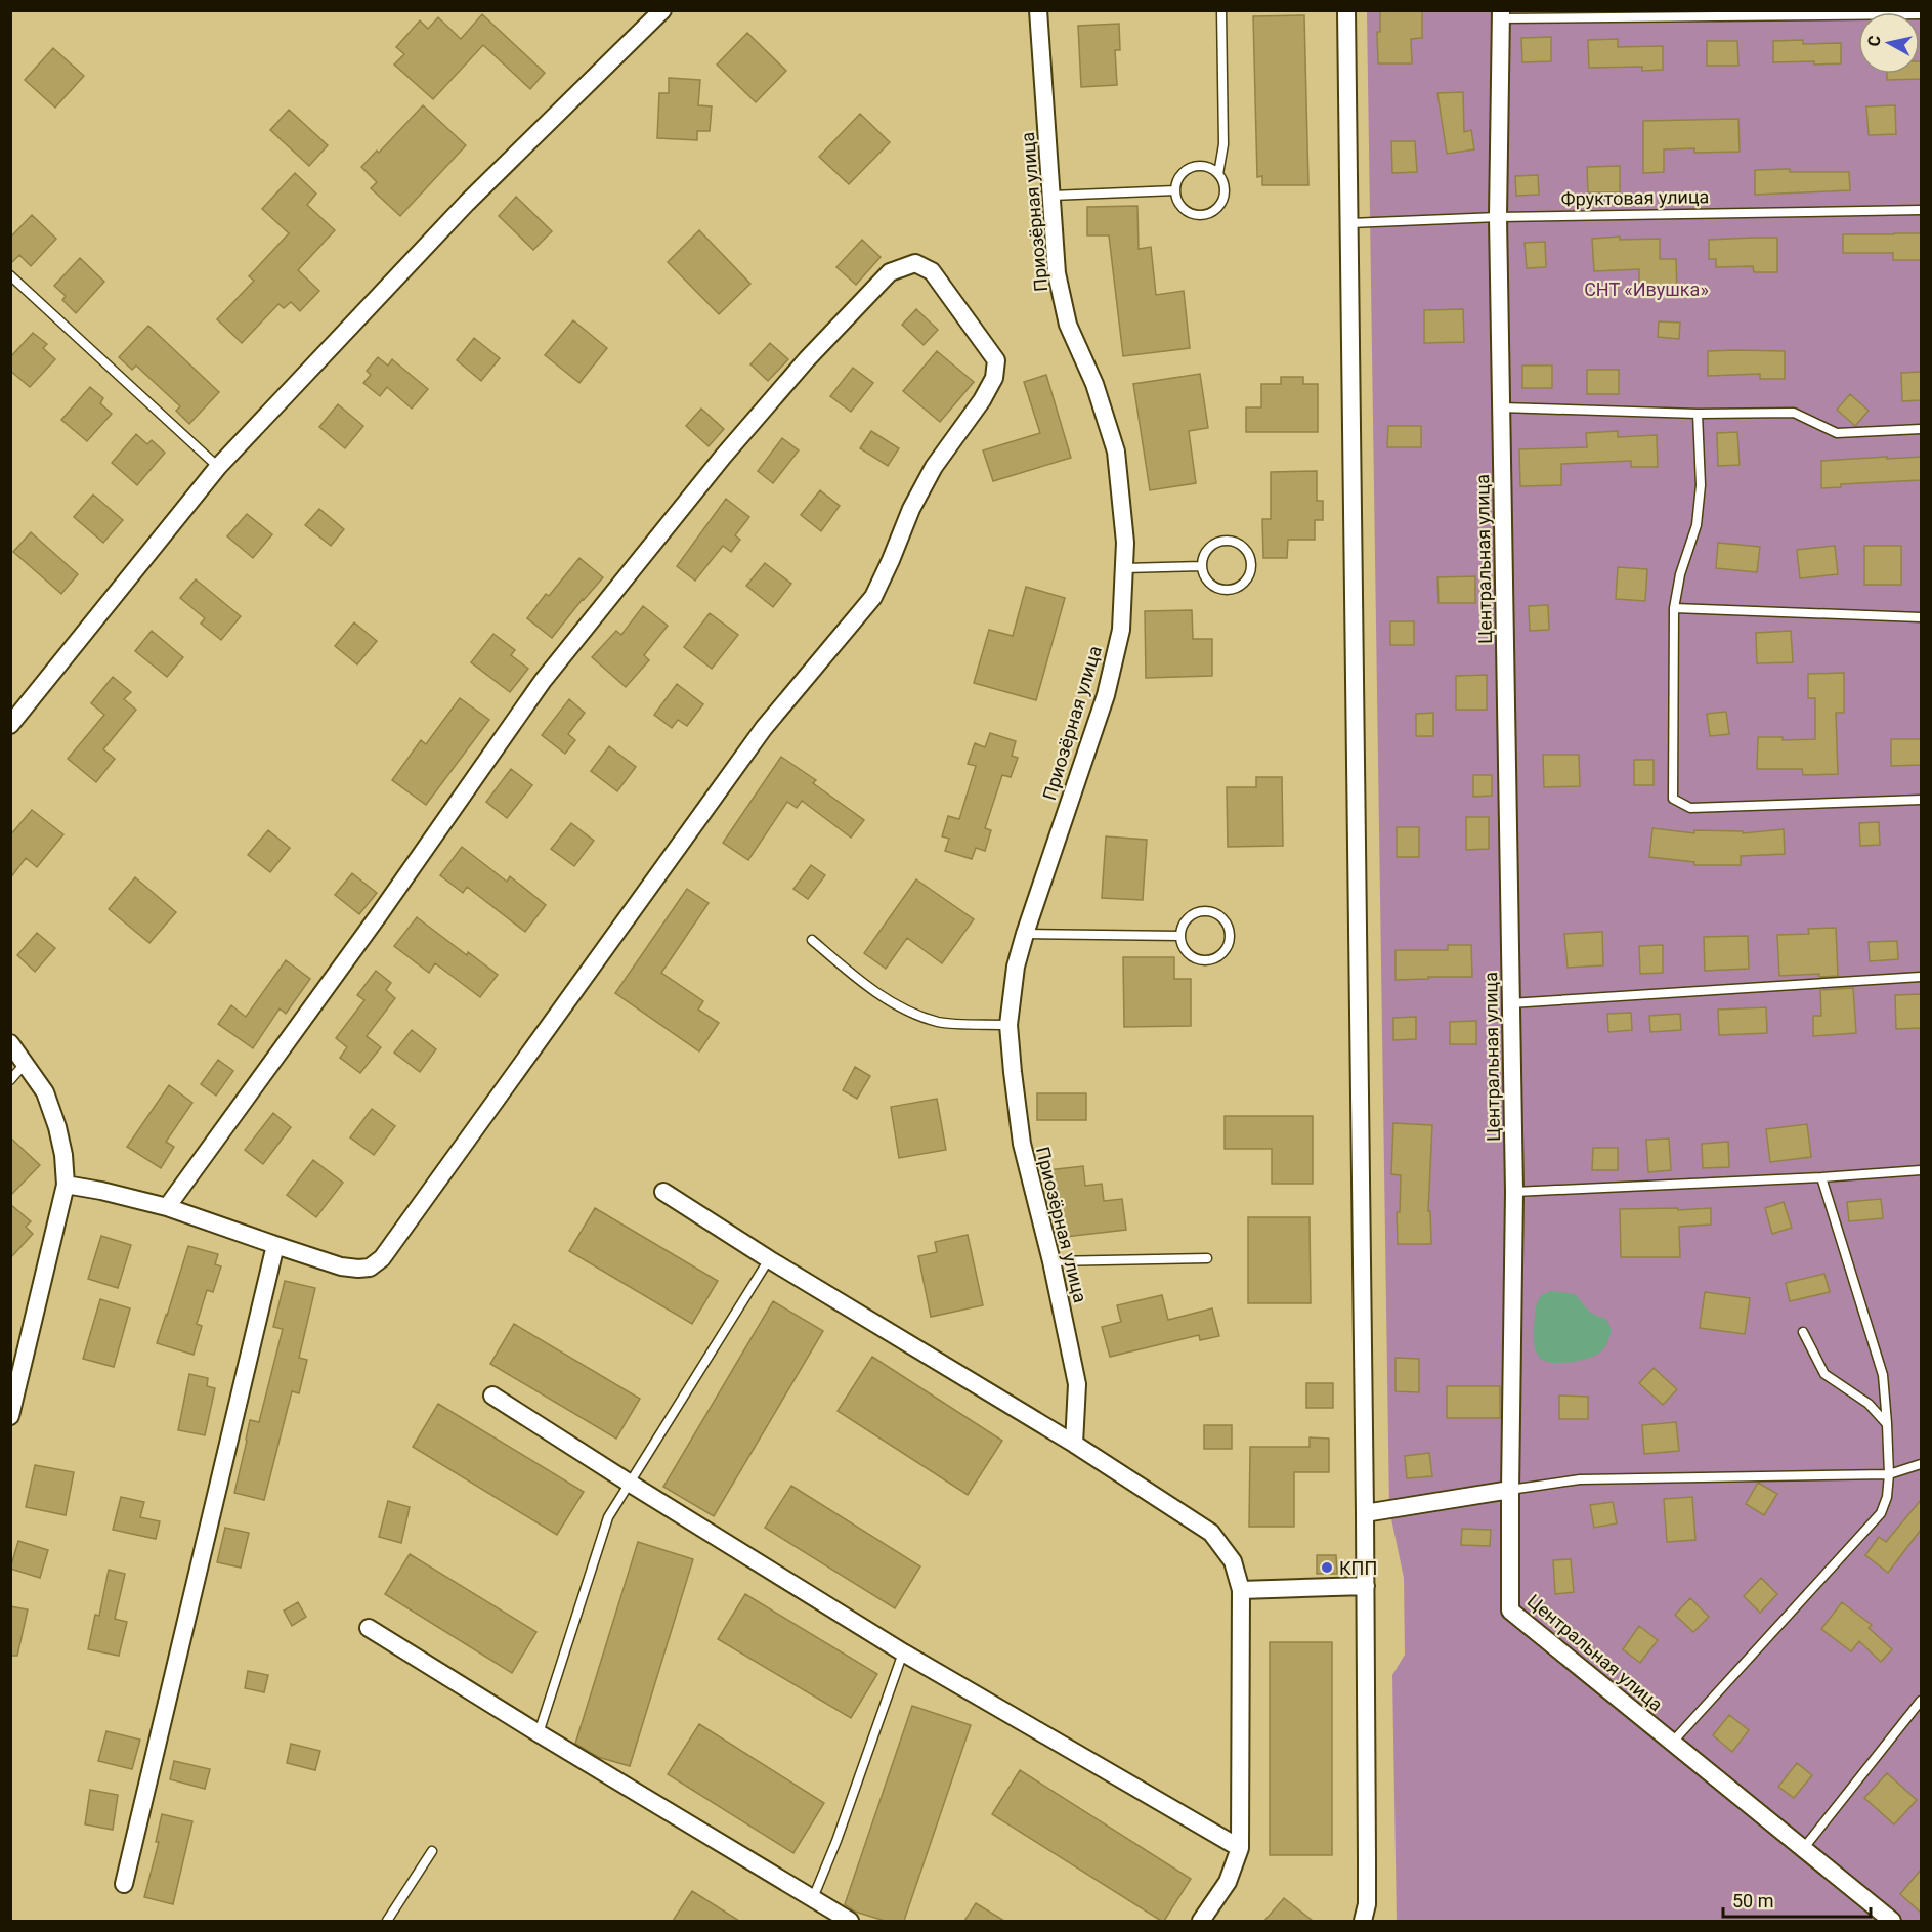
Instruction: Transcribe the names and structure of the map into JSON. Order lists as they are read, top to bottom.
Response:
{
  "streets": {
    "street": ["Приозёрная улица", "Центральная улица"],
    "lane": ["Фруктовая улица"]
  },
  "crossings": [
    ["Фруктовая улица", "Центральная улица"]
  ],
  "parks": ["СНТ «Ивушка»"],
  "places": ["КПП"],
  "scale_bar": "50 m",
  "north": "left"
}
